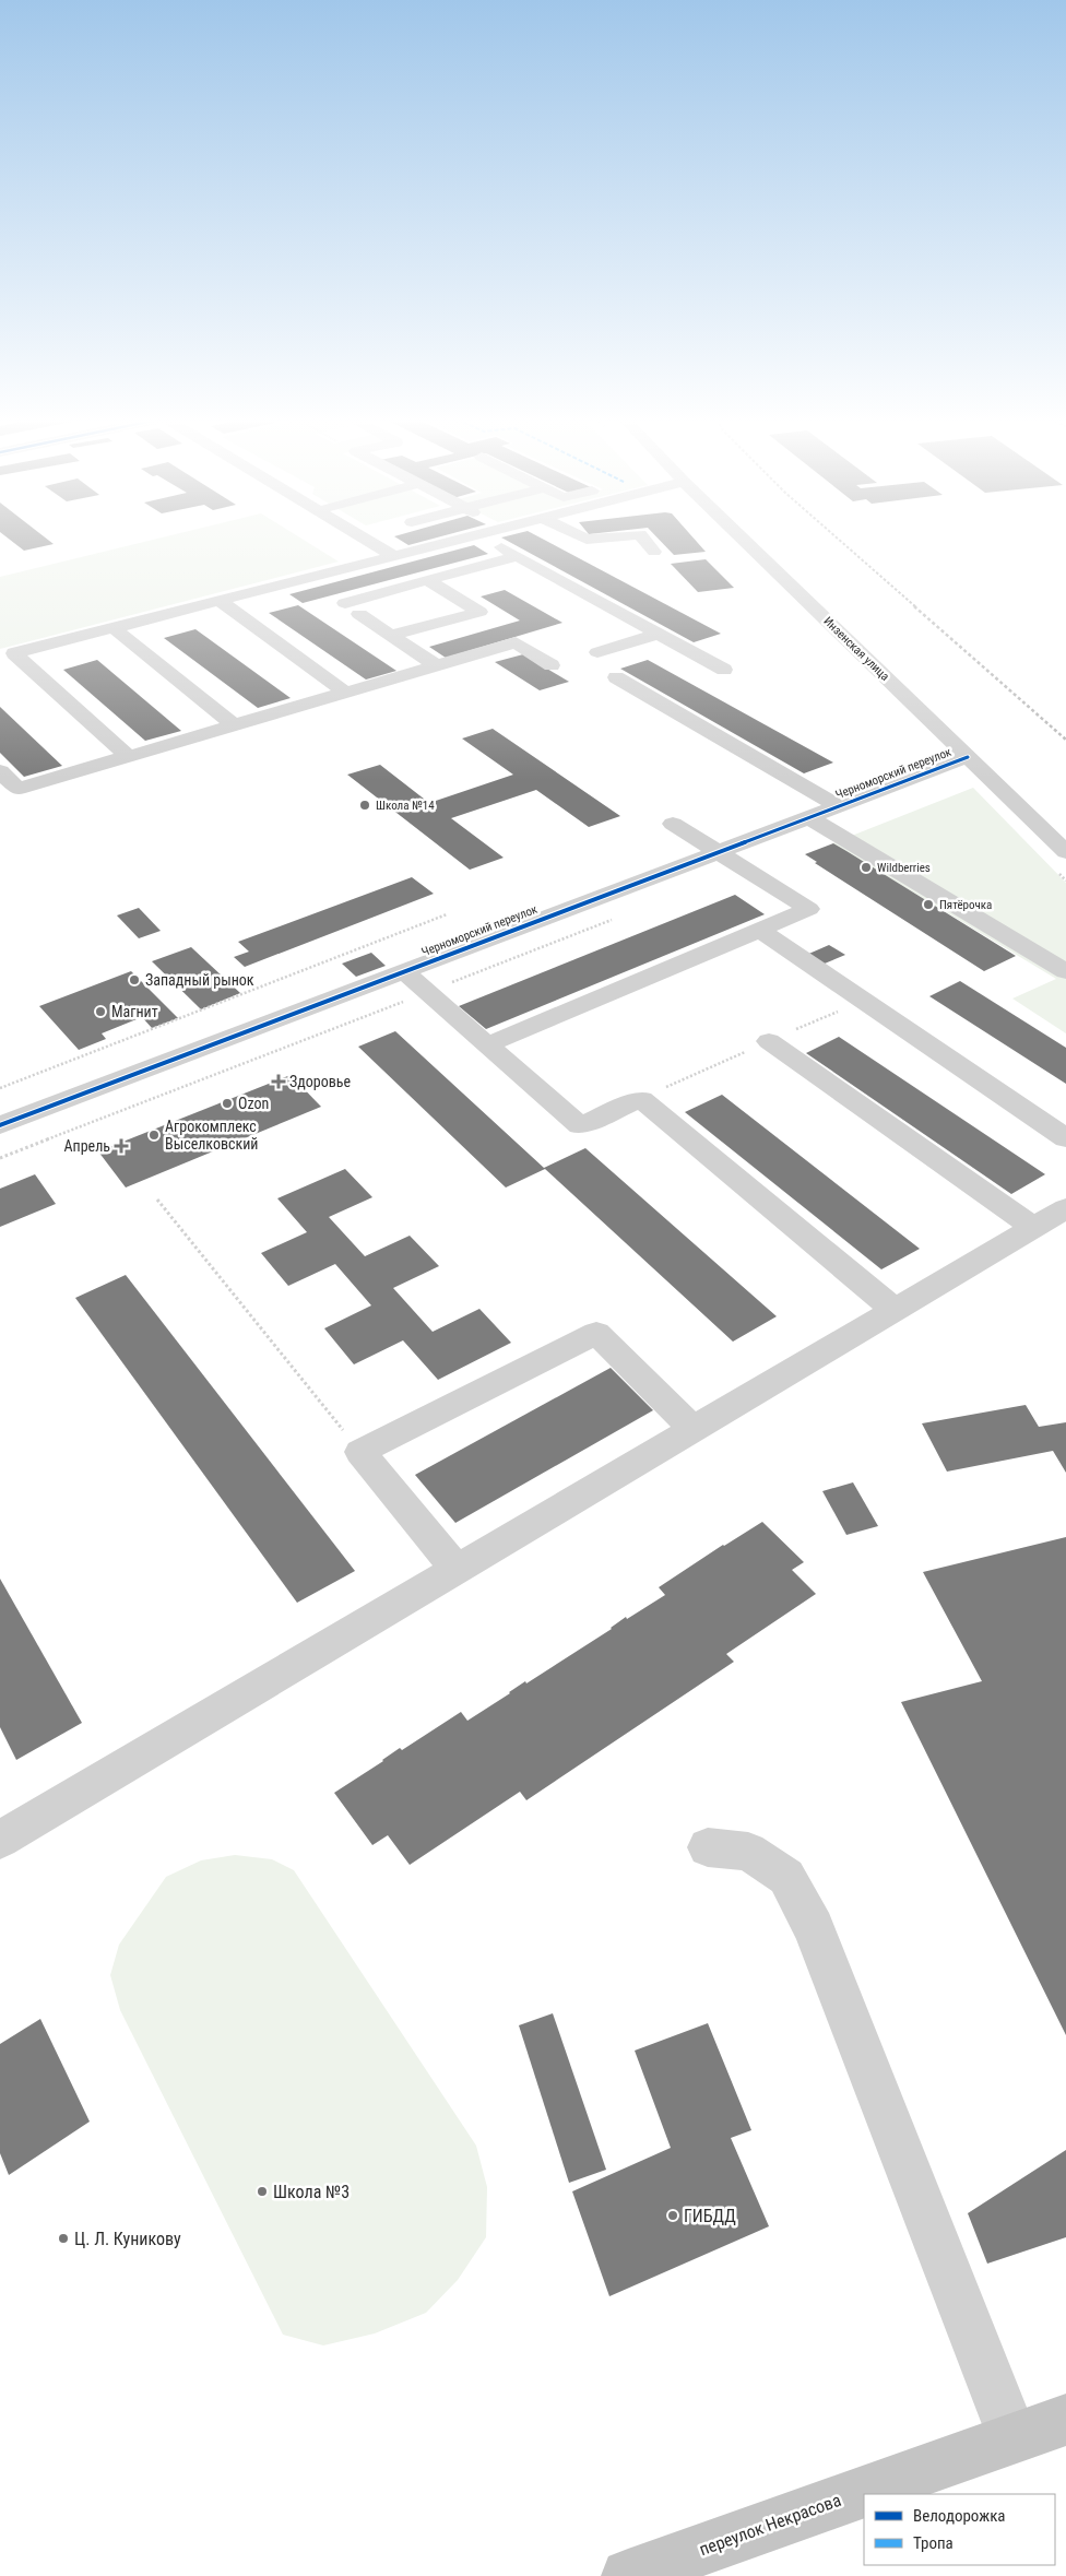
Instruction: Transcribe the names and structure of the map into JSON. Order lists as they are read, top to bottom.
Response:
{
  "streets": {
    "main road": ["переулок Некрасова"],
    "street": ["Инзенская улица", "Черноморский переулок"]
  },
  "crossings": [
    ["Инзенская улица", "Черноморский переулок"]
  ],
  "places": {
    "other": [
      "Школа №14",
      "Wildberries",
      "Пятёрочка",
      "Западный рынок",
      "Магнит",
      "Ozon",
      "Агрокомплекс Выселковский",
      "Школа №3",
      "ГИБДД",
      "Ц. Л. Куникову"
    ],
    "health": ["Здоровье", "Апрель"]
  },
  "legend": ["Велодорожка", "Тропа"]
}
